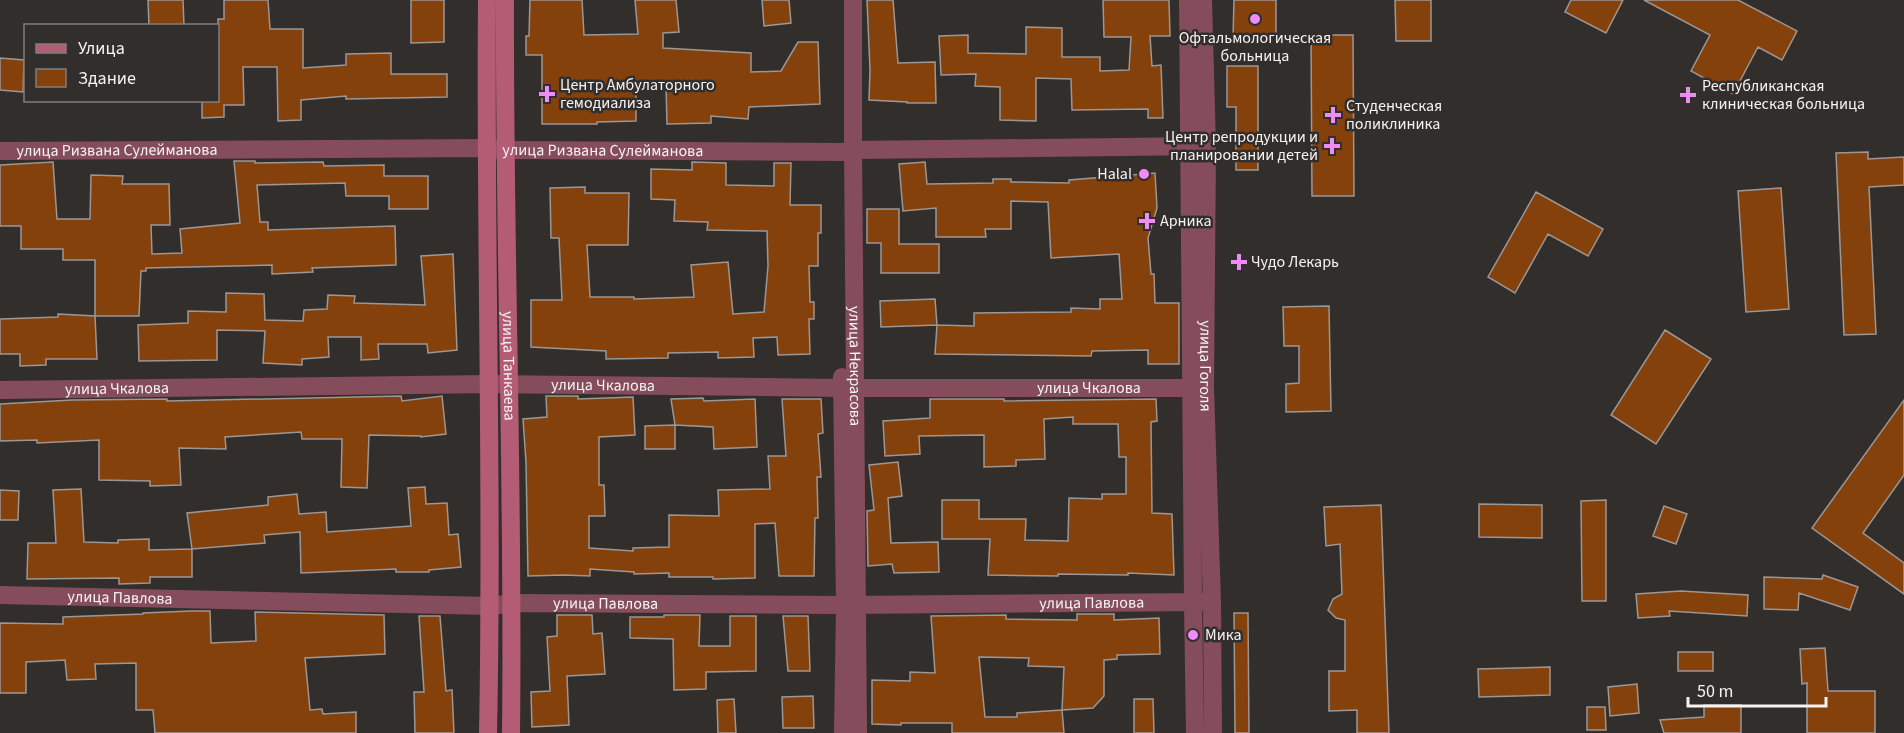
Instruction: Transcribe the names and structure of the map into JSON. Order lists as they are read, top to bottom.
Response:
{
  "streets": {
    "main road": ["улица Танкаева"],
    "street": [
      "улица Ризвана Сулейманова",
      "улица Некрасова",
      "улица Гоголя",
      "улица Чкалова",
      "улица Павлова"
    ]
  },
  "crossings": [
    ["улица Ризвана Сулейманова", "улица Танкаева"],
    ["улица Ризвана Сулейманова", "улица Некрасова"],
    ["улица Ризвана Сулейманова", "улица Гоголя"],
    ["улица Танкаева", "улица Чкалова"],
    ["улица Танкаева", "улица Павлова"],
    ["улица Некрасова", "улица Чкалова"],
    ["улица Некрасова", "улица Павлова"],
    ["улица Гоголя", "улица Чкалова"],
    ["улица Гоголя", "улица Павлова"]
  ],
  "places": {
    "other": ["Офтальмологическая больница", "Halal", "Мика"],
    "health": [
      "Центр Амбулаторного гемодиализа",
      "Республиканская клиническая больница",
      "Студенческая поликлиника",
      "Центр репродукции и планировании детей",
      "Арника",
      "Чудо Лекарь"
    ]
  },
  "legend": ["Улица", "Здание"],
  "scale_bar": "50 m"
}
